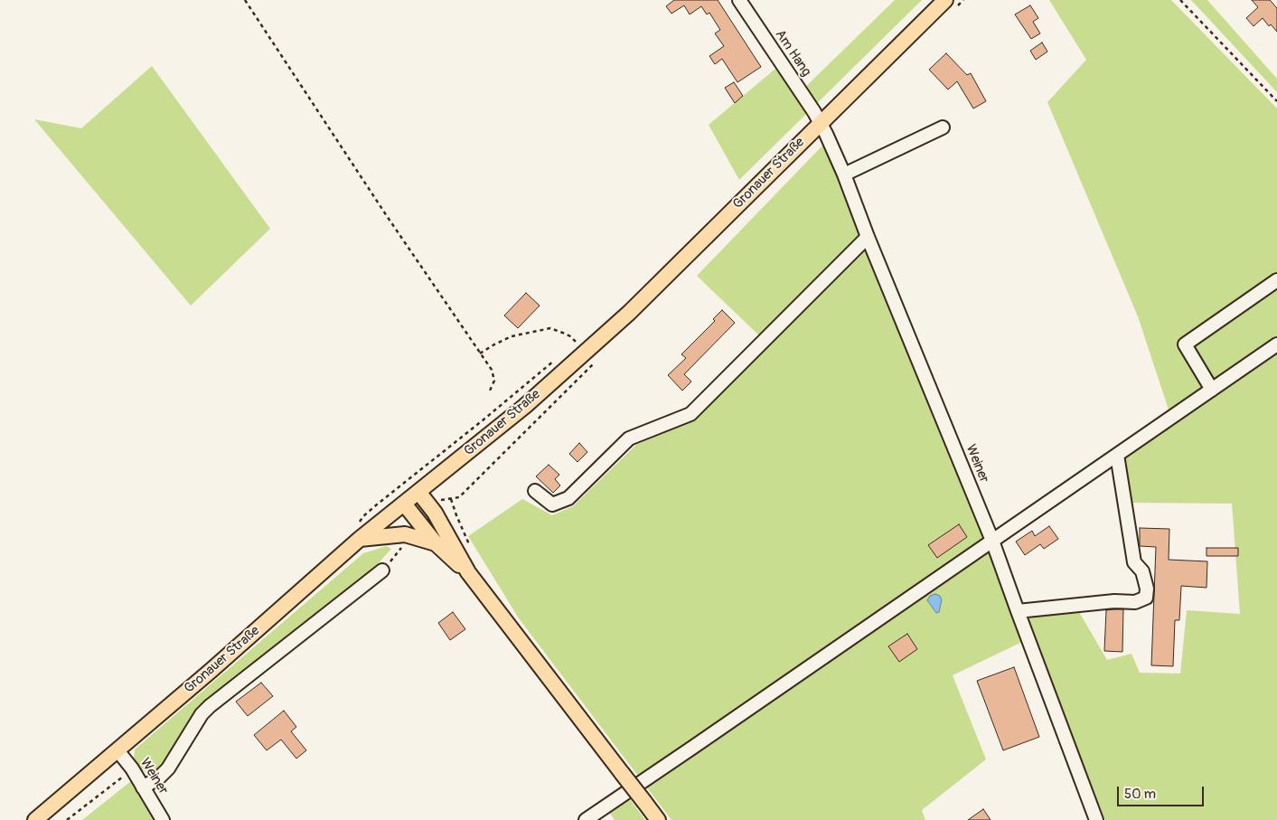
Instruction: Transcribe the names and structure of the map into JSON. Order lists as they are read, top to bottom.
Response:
{
  "streets": {
    "main road": ["Gronauer Straße"],
    "street": ["Am Hang", "Weiner"]
  },
  "crossings": [
    ["Am Hang", "Gronauer Straße"],
    ["Am Hang", "Weiner"],
    ["Gronauer Straße", "Weiner"]
  ],
  "scale_bar": "50 m"
}
